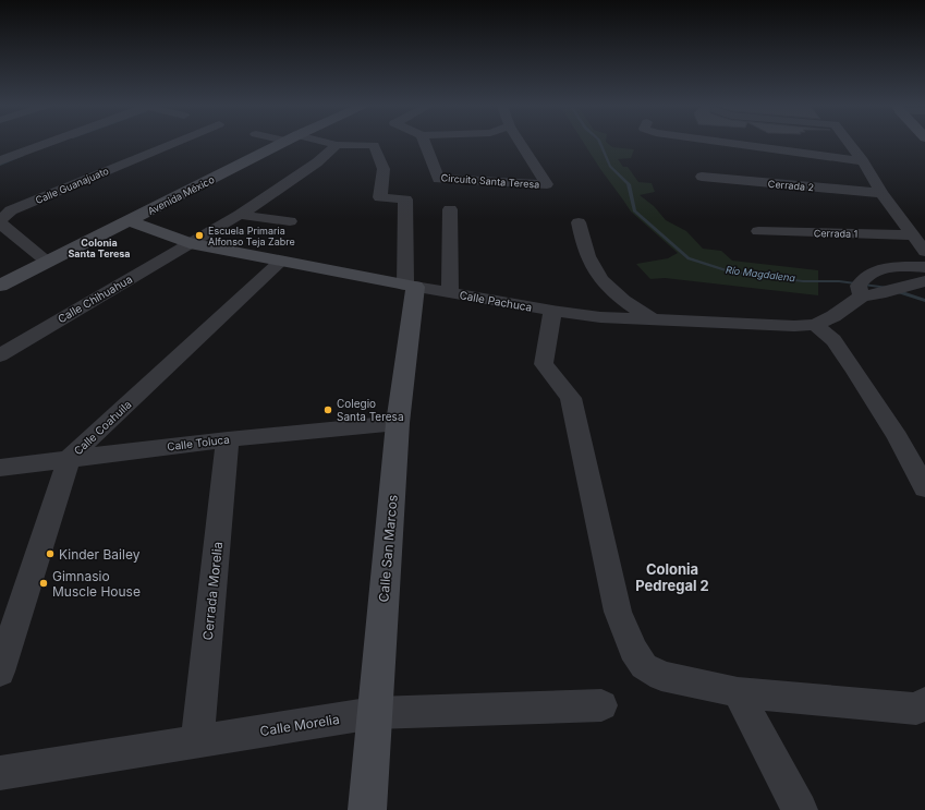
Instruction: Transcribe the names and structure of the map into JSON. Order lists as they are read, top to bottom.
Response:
{
  "streets": {
    "street": [
      "Circuito Santa Teresa",
      "Calle Guanajuato",
      "Cerrada 2",
      "Avenida México",
      "Cerrada 1",
      "Calle Chihuahua",
      "Calle Pachuca",
      "Calle Coahuila",
      "Calle Toluca",
      "Calle San Marcos",
      "Cerrada Morelia",
      "Calle Morelia"
    ]
  },
  "crossings": [
    ["Avenida México", "Calle Pachuca"],
    ["Calle Chihuahua", "Calle Pachuca"],
    ["Calle Pachuca", "Calle Coahuila"],
    ["Calle Pachuca", "Calle San Marcos"],
    ["Calle Coahuila", "Calle Toluca"],
    ["Calle Toluca", "Calle San Marcos"],
    ["Calle Toluca", "Cerrada Morelia"],
    ["Calle San Marcos", "Calle Morelia"],
    ["Cerrada Morelia", "Calle Morelia"]
  ],
  "districts": ["Colonia Santa Teresa", "Colonia Pedregal 2"],
  "water": ["Río Magdalena"],
  "places": [
    "Escuela Primaria Alfonso Teja Zabre",
    "Colegio Santa Teresa",
    "Kinder Bailey",
    "Gimnasio Muscle House"
  ]
}
